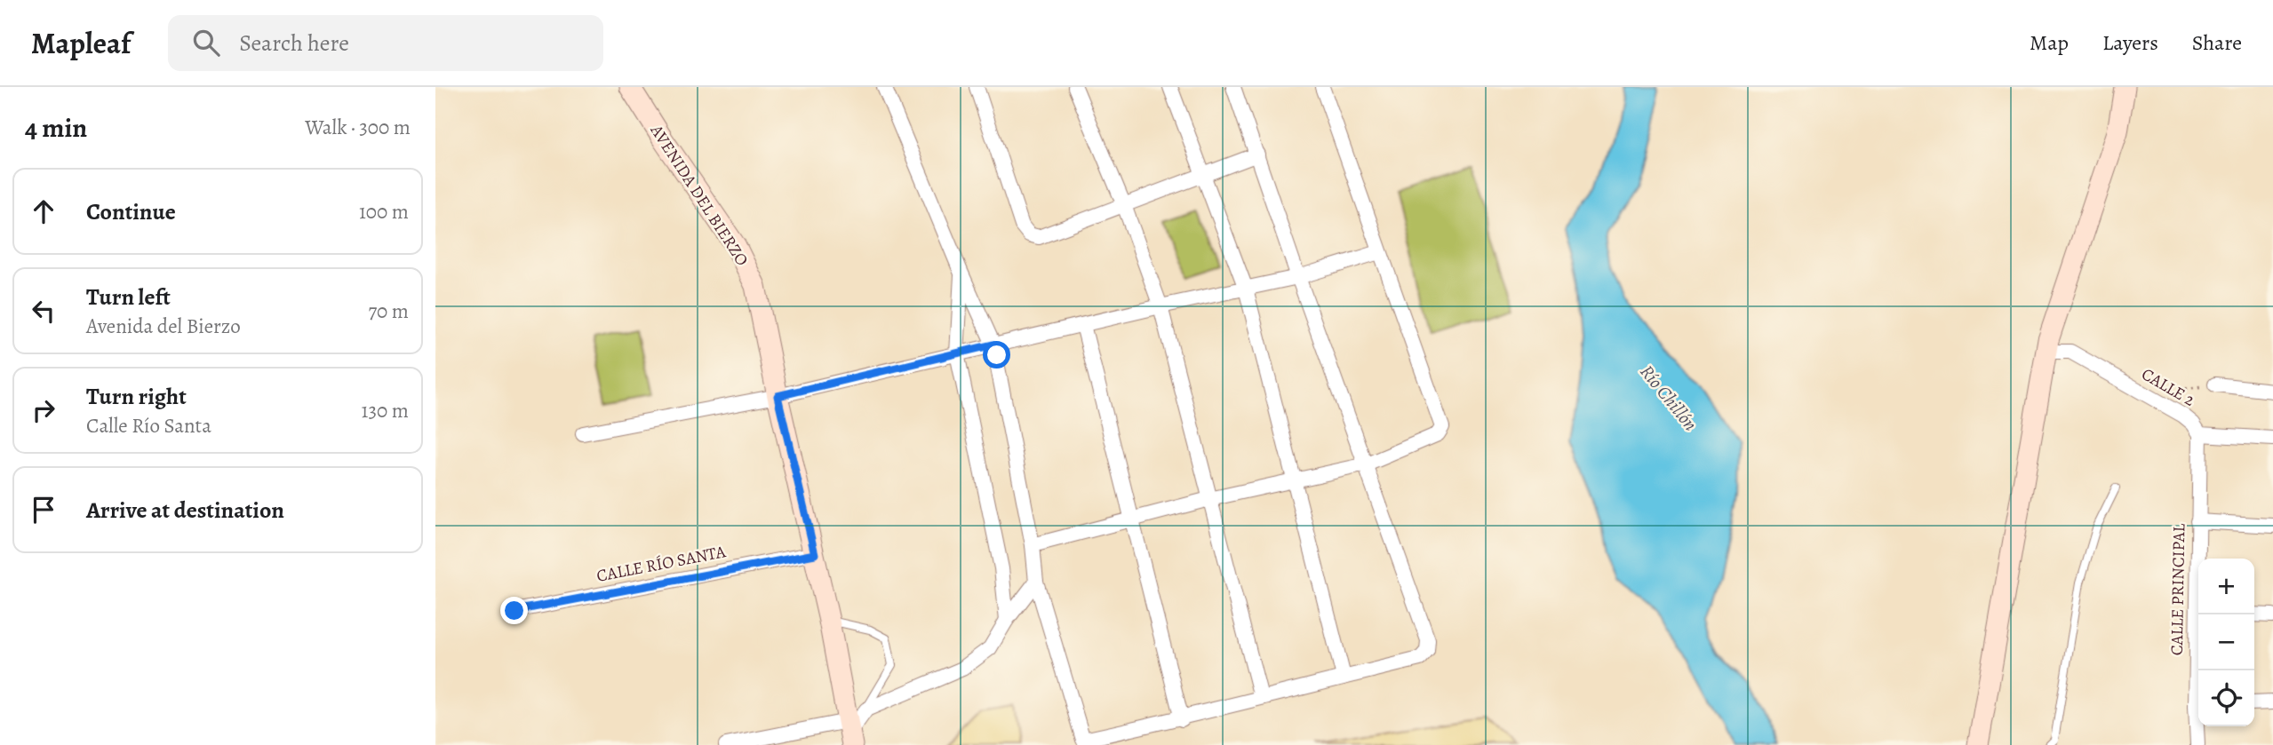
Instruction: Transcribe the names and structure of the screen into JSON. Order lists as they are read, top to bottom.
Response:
{
  "streets": {
    "street": [
      "AVENIDA DEL BIERZO",
      "CALLE 2",
      "CALLE RÍO SANTA",
      "CALLE PRINCIPAL"
    ]
  },
  "crossings": [
    ["AVENIDA DEL BIERZO", "CALLE RÍO SANTA"],
    ["CALLE 2", "CALLE PRINCIPAL"]
  ],
  "water": ["Río Chillón"],
  "page": {
    "header": "Mapleaf",
    "search": "Search here",
    "nav": ["Map", "Layers", "Share"],
    "heading": ["4 min", "Walk · 300 m"],
    "list": [
      ["Continue", "100 m"],
      ["Turn left", "Avenida del Bierzo", "70 m"],
      ["Turn right", "Calle Río Santa", "130 m"],
      "Arrive at destination"
    ],
    "map_buttons": ["+", "−"]
  }
}
